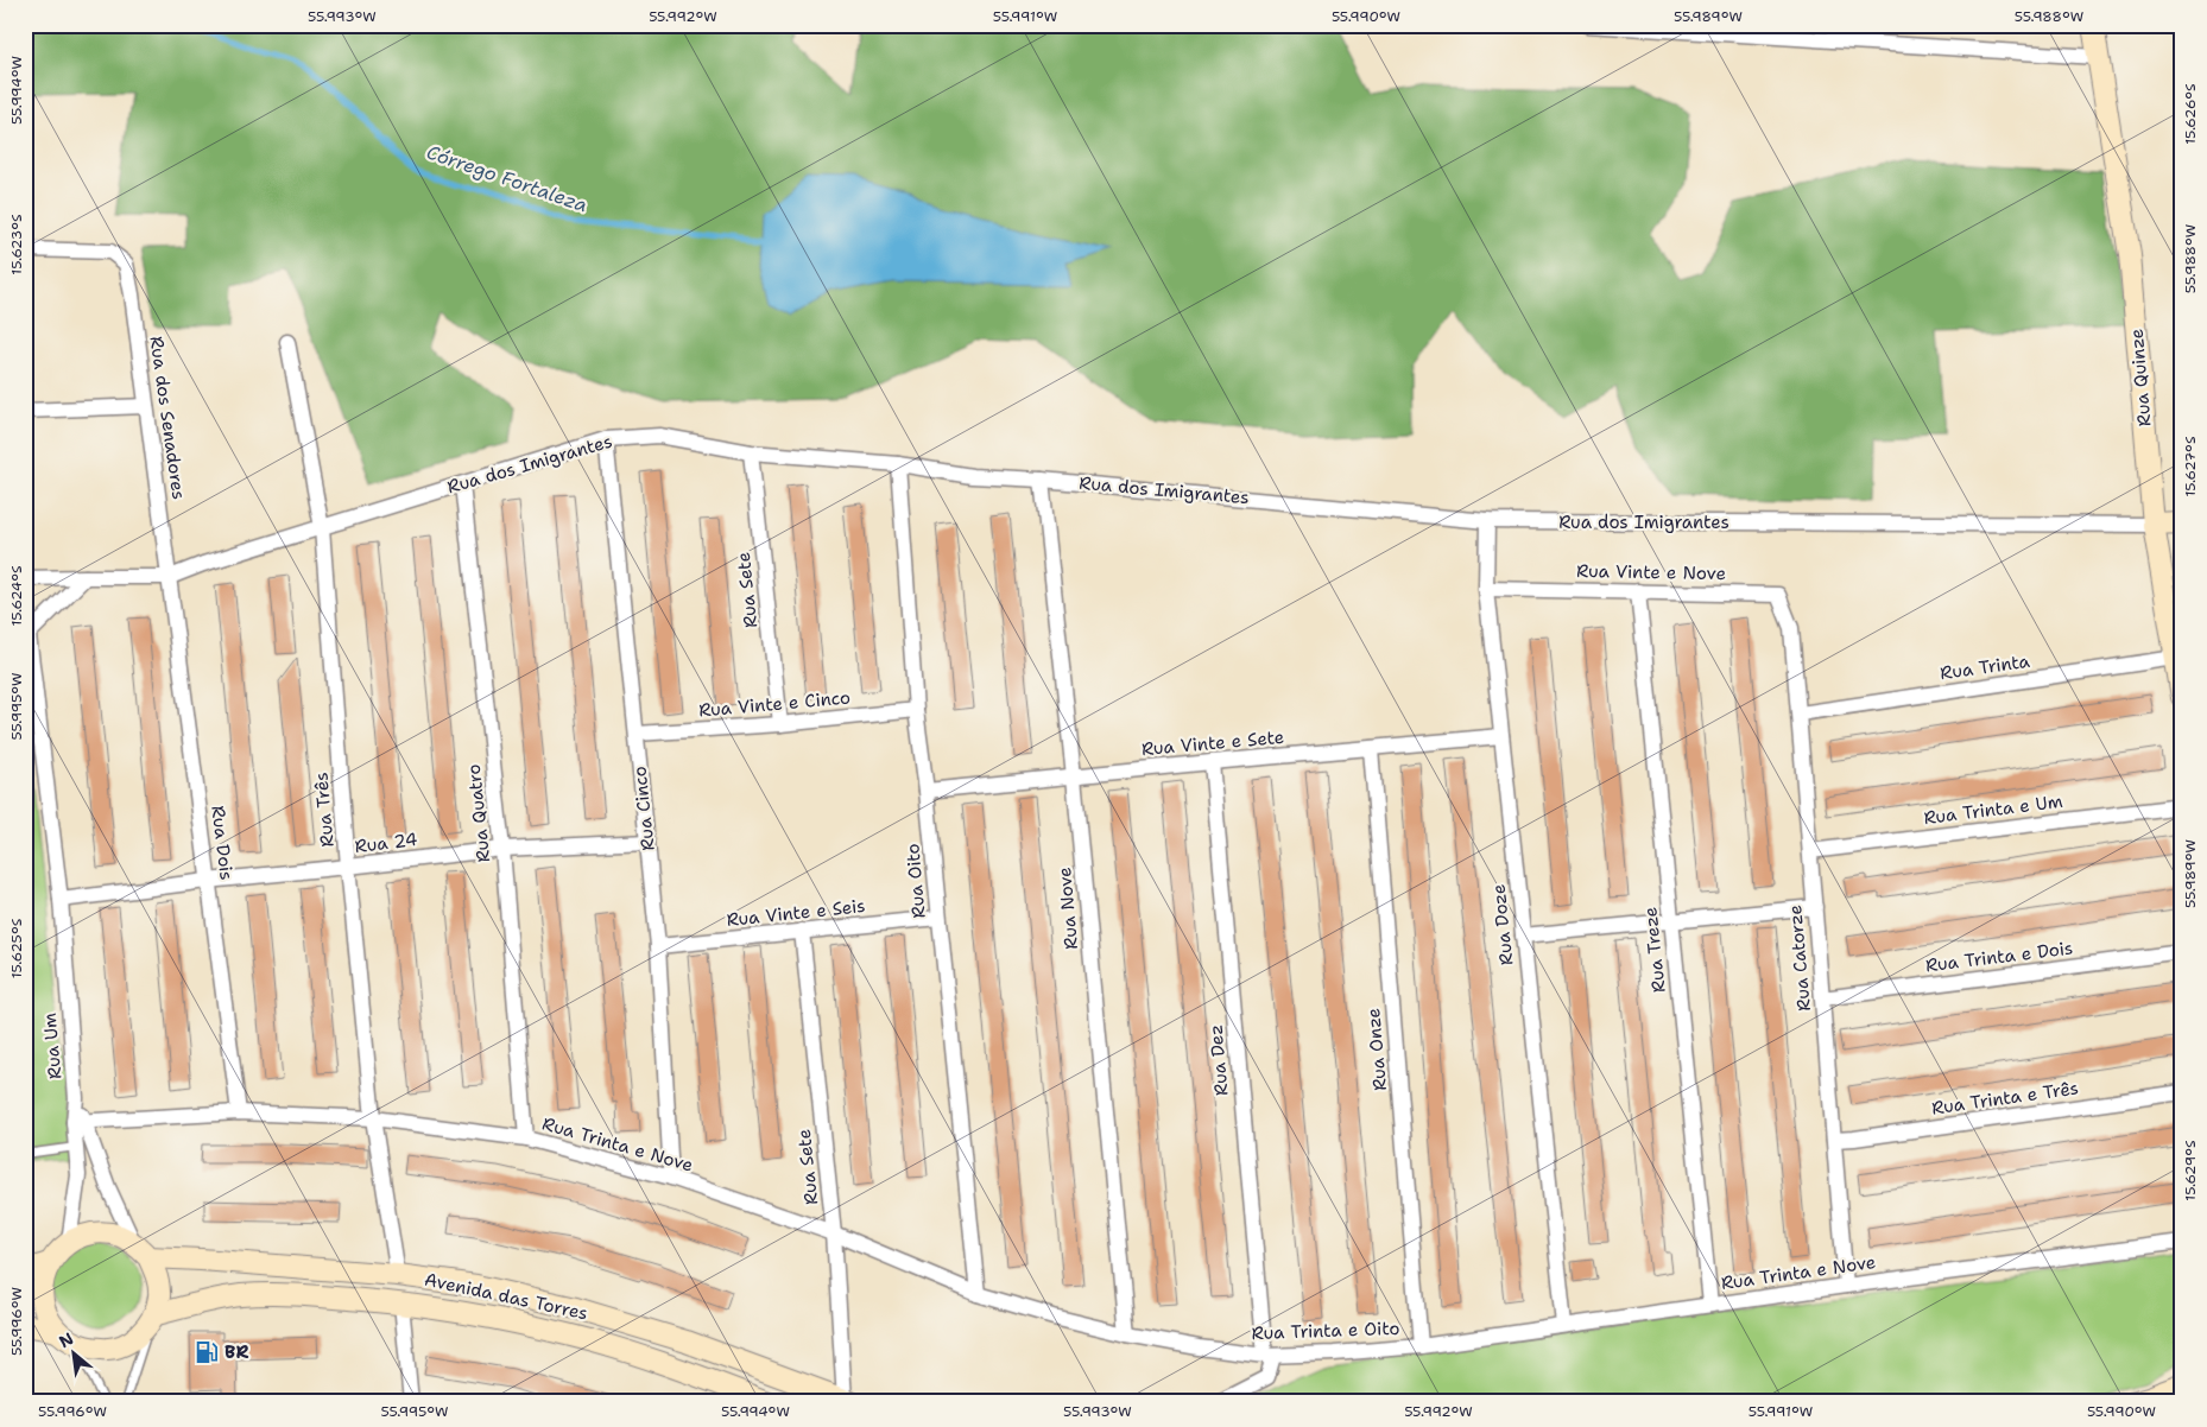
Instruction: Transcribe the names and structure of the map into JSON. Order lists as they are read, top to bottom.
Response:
{
  "streets": {
    "main road": ["Rua Quinze", "Rua dos Imigrantes", "Avenida das Torres"],
    "street": [
      "Rua dos Senadores",
      "Rua Vinte e Nove",
      "Rua Sete",
      "Rua Trinta",
      "Rua Vinte e Cinco",
      "Rua Vinte e Sete",
      "Rua Cinco",
      "Rua Três",
      "Rua Trinta e Um",
      "Rua Quatro",
      "Rua Dois",
      "Rua 24",
      "Rua Oito",
      "Rua Nove",
      "Rua Vinte e Seis",
      "Rua Doze",
      "Rua Treze",
      "Rua Trinta e Dois",
      "Rua Catorze",
      "Rua Um",
      "Rua Onze",
      "Rua Dez",
      "Rua Trinta e Três",
      "Rua Trinta e Nove",
      "Rua Trinta e Oito"
    ]
  },
  "crossings": [
    ["Rua Quinze", "Rua dos Imigrantes"],
    ["Rua Quinze", "Rua Trinta"],
    ["Rua dos Senadores", "Rua dos Imigrantes"],
    ["Rua dos Senadores", "Rua Dois"],
    ["Rua dos Imigrantes", "Rua Sete"],
    ["Rua dos Imigrantes", "Rua Cinco"],
    ["Rua dos Imigrantes", "Rua Três"],
    ["Rua dos Imigrantes", "Rua Quatro"],
    ["Rua dos Imigrantes", "Rua Dois"],
    ["Rua dos Imigrantes", "Rua Oito"],
    ["Rua dos Imigrantes", "Rua Nove"],
    ["Rua dos Imigrantes", "Rua Doze"],
    ["Rua Vinte e Nove", "Rua Doze"],
    ["Rua Vinte e Nove", "Rua Treze"],
    ["Rua Vinte e Nove", "Rua Catorze"],
    ["Rua Sete", "Rua Vinte e Cinco"],
    ["Rua Sete", "Rua Vinte e Seis"],
    ["Rua Sete", "Rua Trinta e Nove"],
    ["Rua Sete", "Avenida das Torres"],
    ["Rua Trinta", "Rua Catorze"],
    ["Rua Vinte e Cinco", "Rua Cinco"],
    ["Rua Vinte e Cinco", "Rua Oito"],
    ["Rua Vinte e Sete", "Rua Oito"],
    ["Rua Vinte e Sete", "Rua Nove"],
    ["Rua Vinte e Sete", "Rua Doze"],
    ["Rua Vinte e Sete", "Rua Onze"],
    ["Rua Vinte e Sete", "Rua Dez"],
    ["Rua Cinco", "Rua 24"],
    ["Rua Cinco", "Rua Vinte e Seis"],
    ["Rua Cinco", "Rua Trinta e Nove"],
    ["Rua Três", "Rua 24"],
    ["Rua Três", "Rua Trinta e Nove"],
    ["Rua Três", "Avenida das Torres"],
    ["Rua Trinta e Um", "Rua Catorze"],
    ["Rua Quatro", "Rua 24"],
    ["Rua Quatro", "Rua Trinta e Nove"],
    ["Rua Dois", "Rua 24"],
    ["Rua Dois", "Rua Trinta e Nove"],
    ["Rua 24", "Rua Um"],
    ["Rua Oito", "Rua Vinte e Seis"],
    ["Rua Oito", "Rua Trinta e Nove"],
    ["Rua Nove", "Rua Trinta e Nove"],
    ["Rua Nove", "Rua Trinta e Oito"],
    ["Rua Doze", "Rua Trinta e Nove"],
    ["Rua Treze", "Rua Trinta e Nove"],
    ["Rua Trinta e Dois", "Rua Catorze"],
    ["Rua Catorze", "Rua Trinta e Três"],
    ["Rua Catorze", "Rua Trinta e Nove"],
    ["Rua Um", "Rua Trinta e Nove"],
    ["Rua Um", "Avenida das Torres"],
    ["Rua Onze", "Rua Trinta e Nove"],
    ["Rua Onze", "Rua Trinta e Oito"],
    ["Rua Dez", "Rua Trinta e Oito"],
    ["Rua Trinta e Nove", "Rua Trinta e Oito"]
  ],
  "water": ["Córrego Fortaleza"],
  "places": {
    "fuel station": ["BR"]
  },
  "north": "top left",
  "coordinates": [
    "55.993°W",
    "55.992°W",
    "55.991°W",
    "55.990°W",
    "55.989°W",
    "55.988°W",
    "55.994°W",
    "15.626°S",
    "15.623°S",
    "15.627°S",
    "15.624°S",
    "55.995°W",
    "15.625°S",
    "15.629°S",
    "55.996°W"
  ]
}
